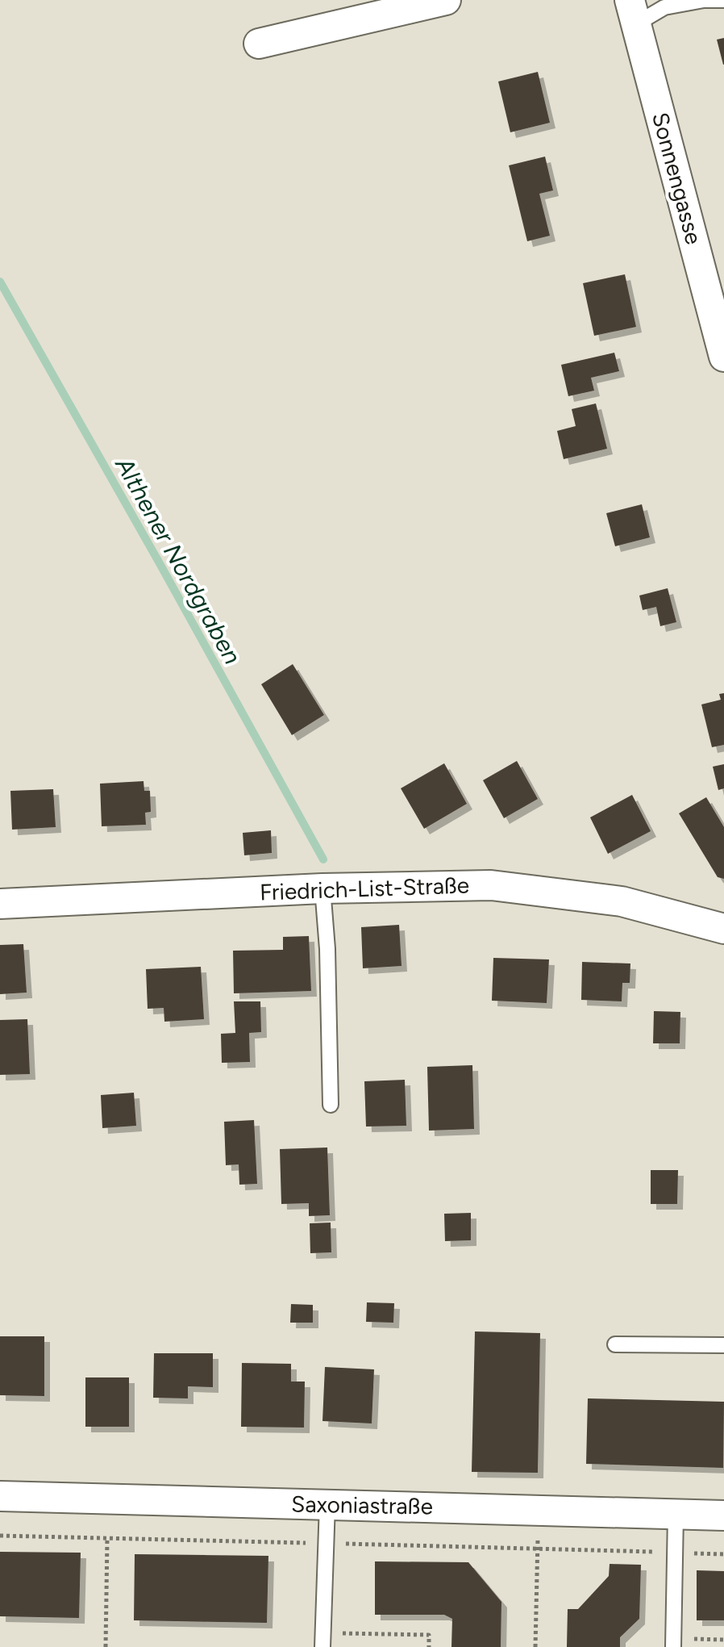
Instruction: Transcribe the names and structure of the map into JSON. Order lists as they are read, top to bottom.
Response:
{
  "streets": {
    "street": ["Sonnengasse", "Friedrich-List-Straße", "Saxoniastraße"]
  },
  "water": ["Althener Nordgraben"]
}
